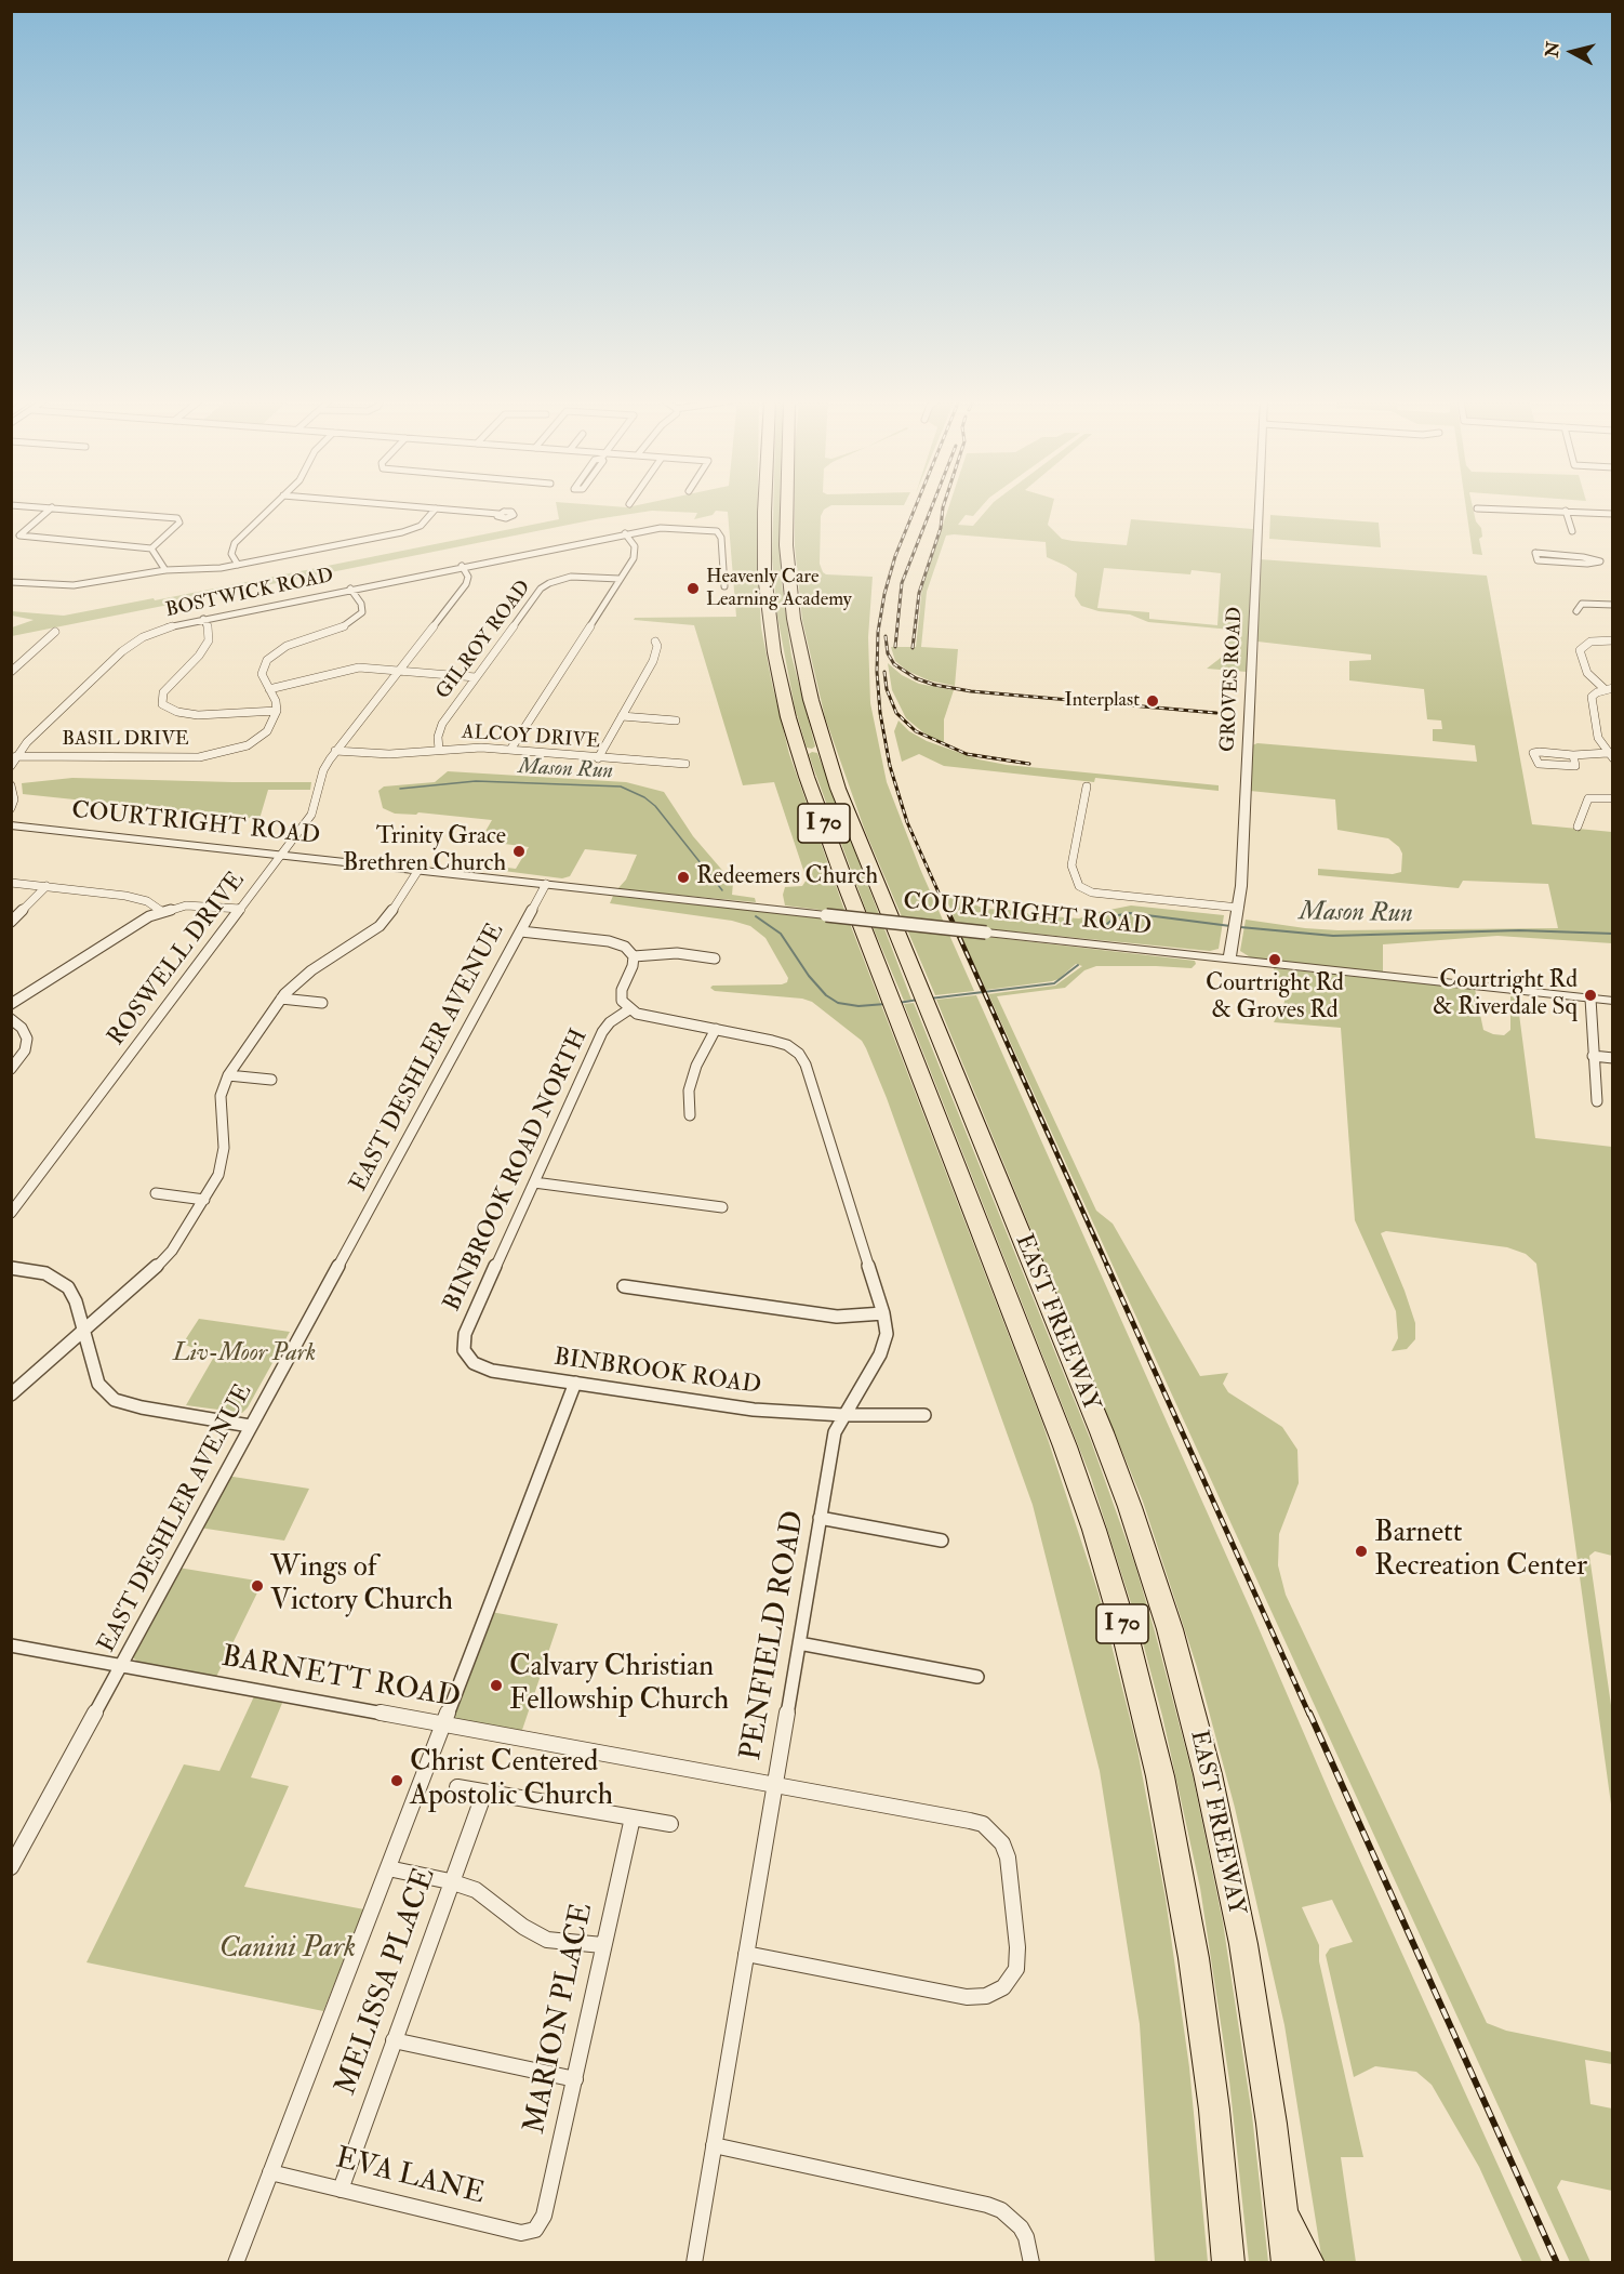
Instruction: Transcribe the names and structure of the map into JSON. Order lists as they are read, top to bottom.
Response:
{
  "streets": {
    "highway": ["I 70", "EAST FREEWAY"],
    "street": [
      "BOSTWICK ROAD",
      "GILROY ROAD",
      "GROVES ROAD",
      "ALCOY DRIVE",
      "BASIL DRIVE",
      "COURTRIGHT ROAD",
      "ROSWELL DRIVE",
      "EAST DESHLER AVENUE",
      "BINBROOK ROAD NORTH",
      "BINBROOK ROAD",
      "PENFIELD ROAD",
      "BARNETT ROAD",
      "MELISSA PLACE",
      "MARION PLACE",
      "EVA LANE"
    ]
  },
  "crossings": [
    ["BOSTWICK ROAD", "BASIL DRIVE"],
    ["BOSTWICK ROAD", "ROSWELL DRIVE"],
    ["GILROY ROAD", "ALCOY DRIVE"],
    ["GROVES ROAD", "COURTRIGHT ROAD"],
    ["ALCOY DRIVE", "ROSWELL DRIVE"],
    ["COURTRIGHT ROAD", "ROSWELL DRIVE"],
    ["COURTRIGHT ROAD", "EAST DESHLER AVENUE"],
    ["EAST DESHLER AVENUE", "BARNETT ROAD"],
    ["BINBROOK ROAD NORTH", "BINBROOK ROAD"],
    ["BINBROOK ROAD", "PENFIELD ROAD"],
    ["PENFIELD ROAD", "BARNETT ROAD"],
    ["MELISSA PLACE", "EVA LANE"],
    ["MARION PLACE", "EVA LANE"]
  ],
  "water": ["Mason Run"],
  "parks": ["Liv-Moor Park", "Canini Park"],
  "places": [
    "Heavenly Care Learning Academy",
    "Interplast",
    "Trinity Grace Brethren Church",
    "Redeemers Church",
    "Courtright Rd & Groves Rd",
    "Courtright Rd & Riverdale Sq",
    "Barnett Recreation Center",
    "Wings of Victory Church",
    "Calvary Christian Fellowship Church",
    "Christ Centered Apostolic Church"
  ],
  "north": "left"
}
